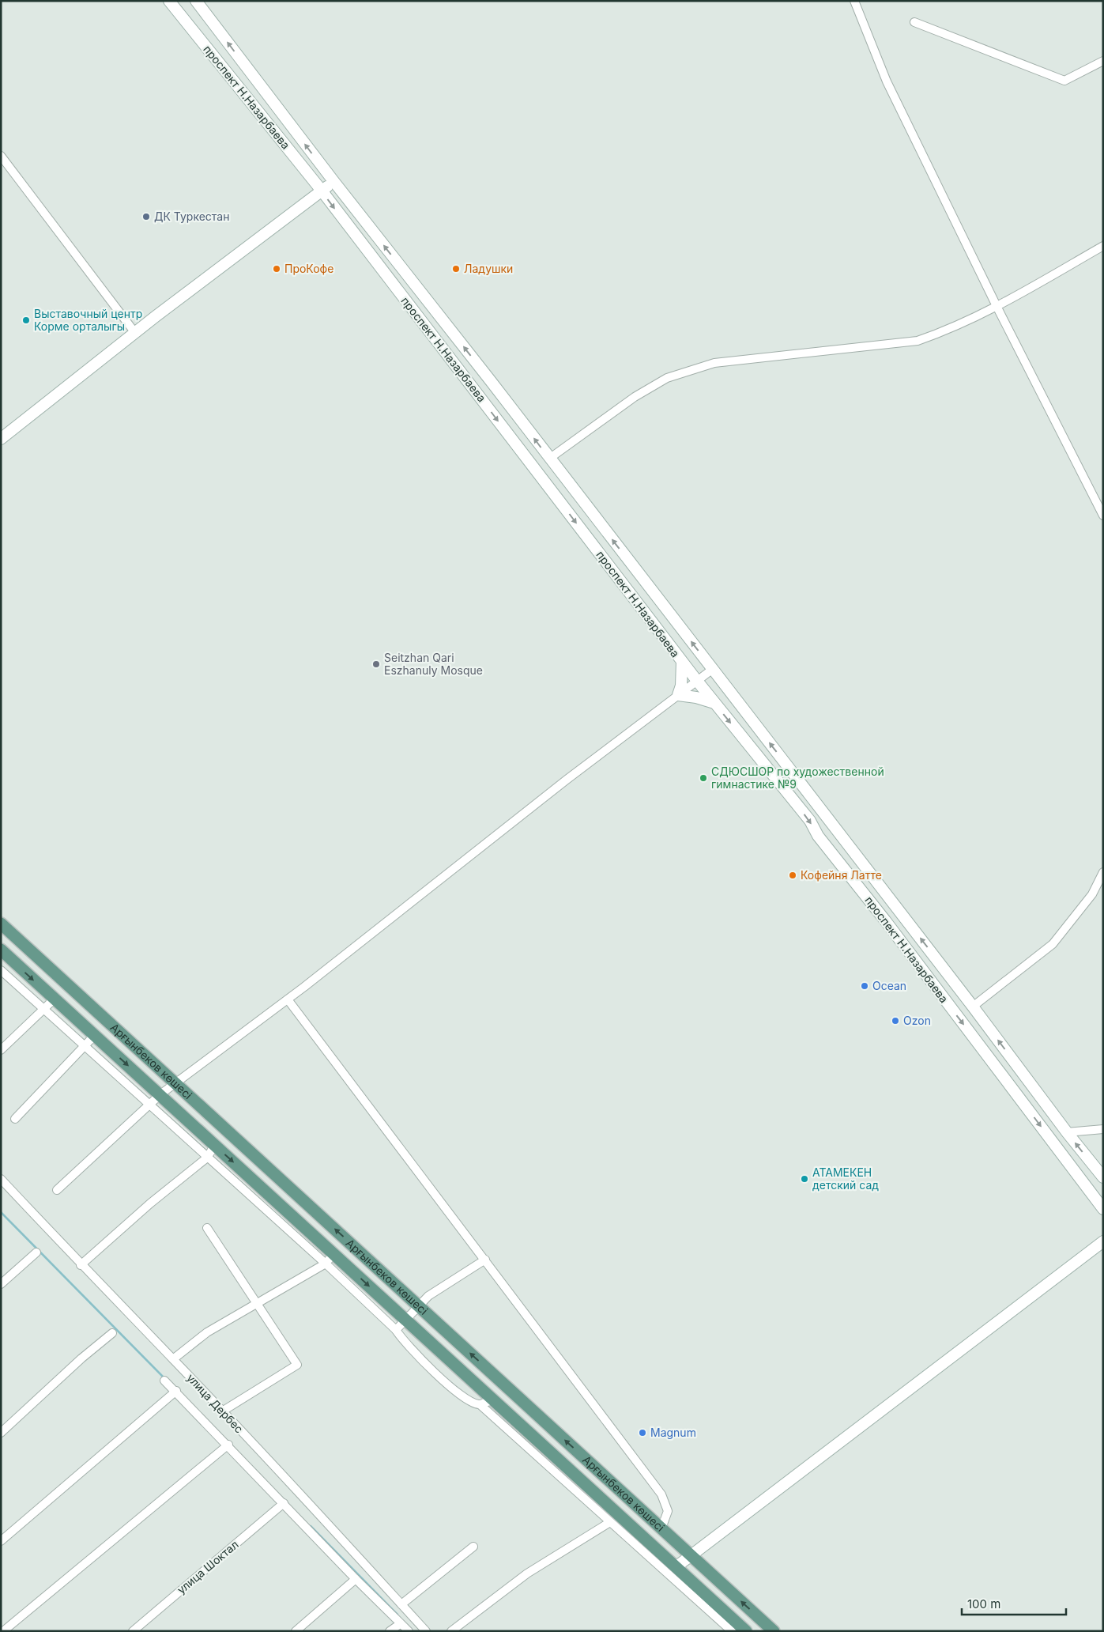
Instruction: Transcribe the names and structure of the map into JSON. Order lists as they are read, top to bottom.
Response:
{
  "streets": {
    "main road": ["проспект Н.Назарбаева", "Арғынбеков көшесі"],
    "street": ["улица Дербес", "улица Шоктал"]
  },
  "crossings": [
    ["улица Дербес", "улица Шоктал"]
  ],
  "places": [
    "ДК Туркестан",
    "ПроКофе",
    "Ладушки",
    "Выставочный центр Корме орталыгы",
    "Seitzhan Qari Eszhanuly Mosque",
    "СДЮСШОР по художественной гимнастике №9",
    "Кофейня Латте",
    "Ocean",
    "Ozon",
    "АТАМЕКЕН детский сад",
    "Magnum"
  ],
  "scale_bar": "100 m"
}
